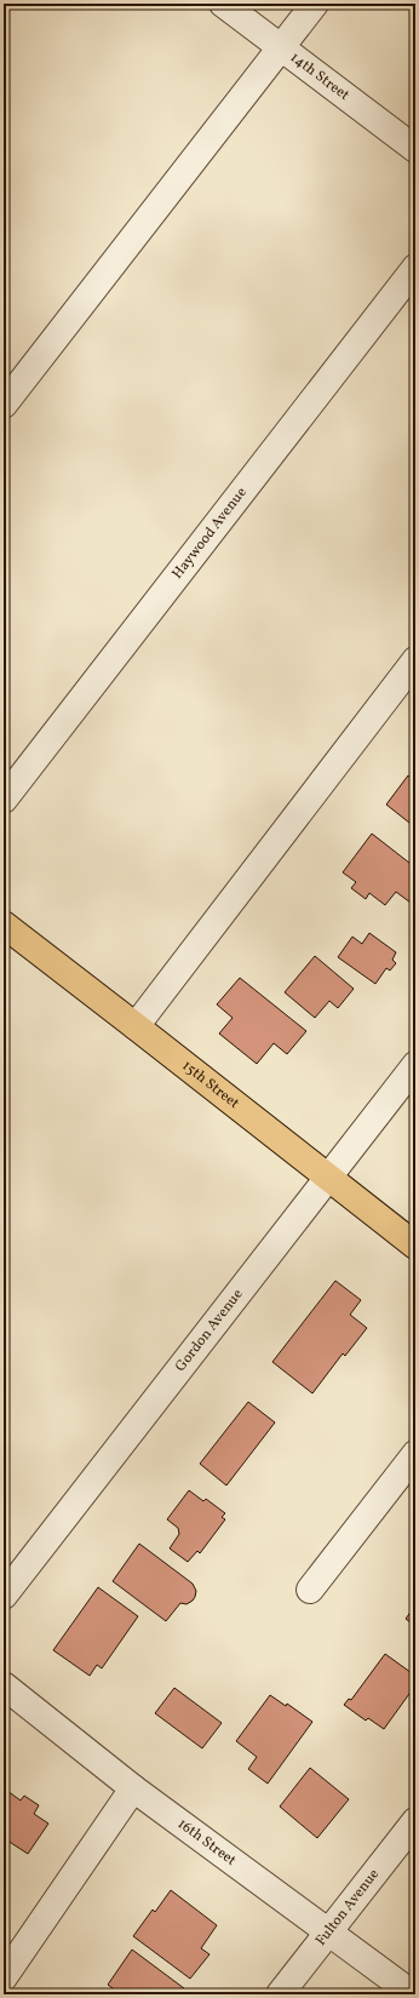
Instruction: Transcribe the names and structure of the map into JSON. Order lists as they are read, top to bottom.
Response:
{
  "streets": {
    "main road": ["15th Street"],
    "street": [
      "14th Street",
      "Haywood Avenue",
      "Gordon Avenue",
      "16th Street",
      "Fulton Avenue"
    ]
  },
  "crossings": [
    ["15th Street", "Gordon Avenue"],
    ["16th Street", "Fulton Avenue"]
  ]
}
